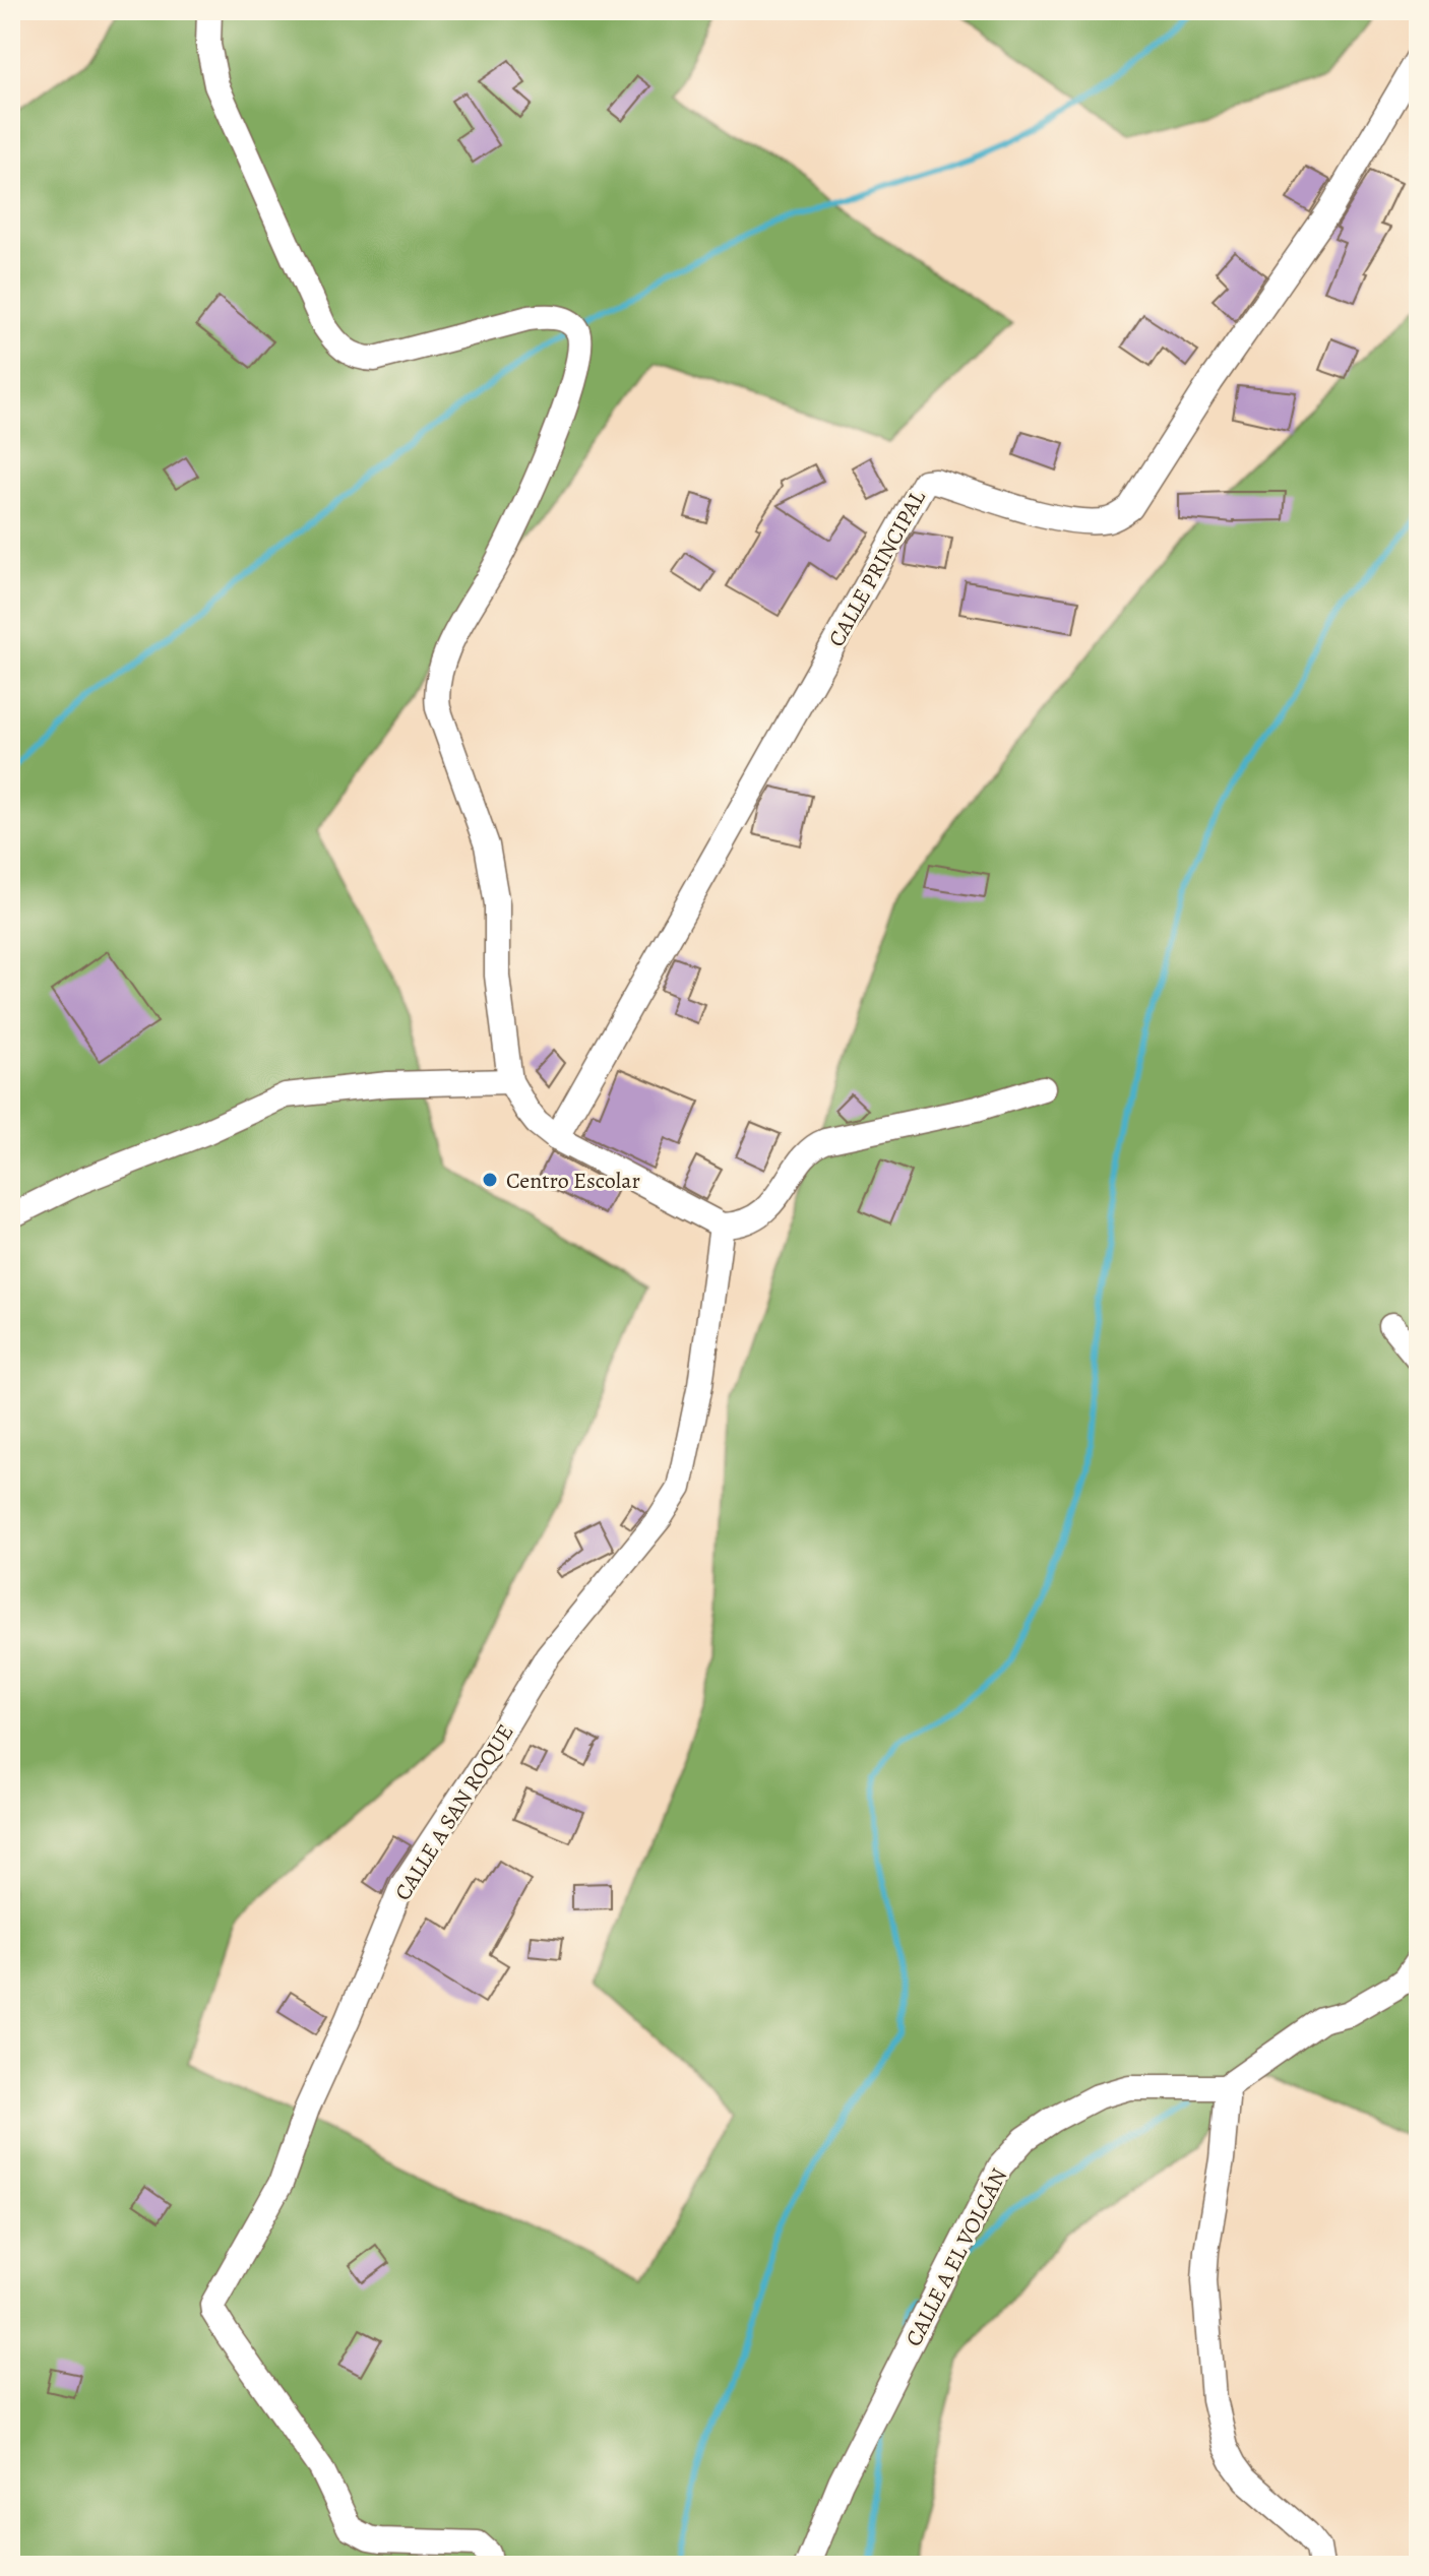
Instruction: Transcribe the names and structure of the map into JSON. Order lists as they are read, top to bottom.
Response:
{
  "streets": {
    "street": ["CALLE PRINCIPAL", "CALLE A SAN ROQUE", "CALLE A EL VOLCÁN"]
  },
  "places": ["Centro Escolar"]
}
